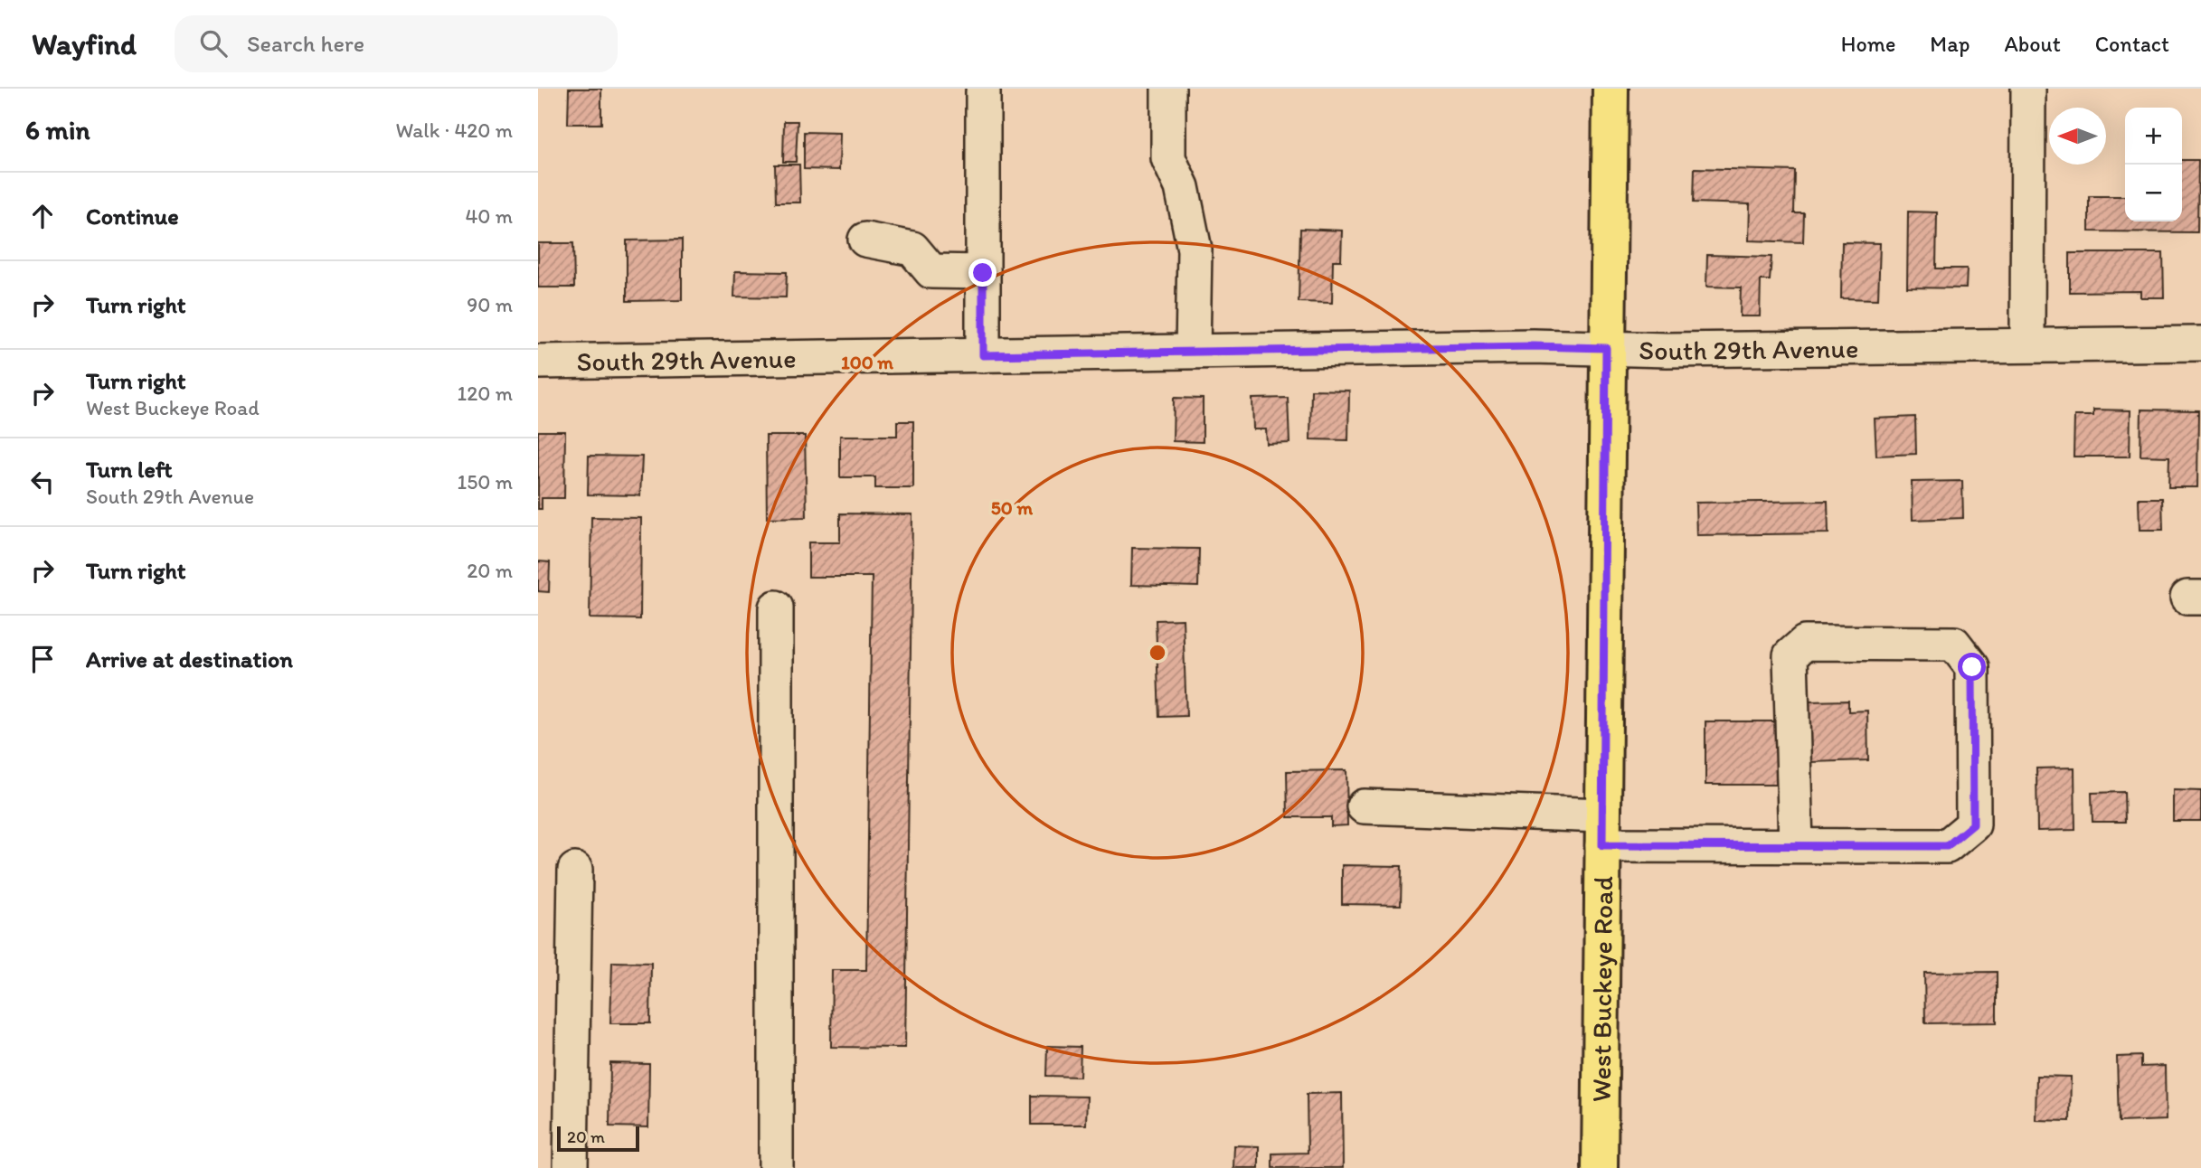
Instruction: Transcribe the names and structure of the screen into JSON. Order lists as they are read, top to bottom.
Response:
{
  "streets": {
    "main road": ["West Buckeye Road"],
    "street": ["South 29th Avenue"]
  },
  "crossings": [
    ["South 29th Avenue", "West Buckeye Road"]
  ],
  "scale_bar": "20 m",
  "north": "left",
  "page": {
    "header": "Wayfind",
    "search": "Search here",
    "nav": [
      "Home",
      "Map",
      "About",
      "Contact"
    ],
    "heading": ["6 min", "Walk · 420 m"],
    "map_buttons": ["+", "−"],
    "list": [
      ["Continue", "40 m"],
      ["Turn right", "90 m"],
      ["Turn right", "West Buckeye Road", "120 m"],
      ["Turn left", "South 29th Avenue", "150 m"],
      ["Turn right", "20 m"],
      "Arrive at destination"
    ],
    "scale": "20 m"
  },
  "rings": ["100 m", "50 m"]
}
